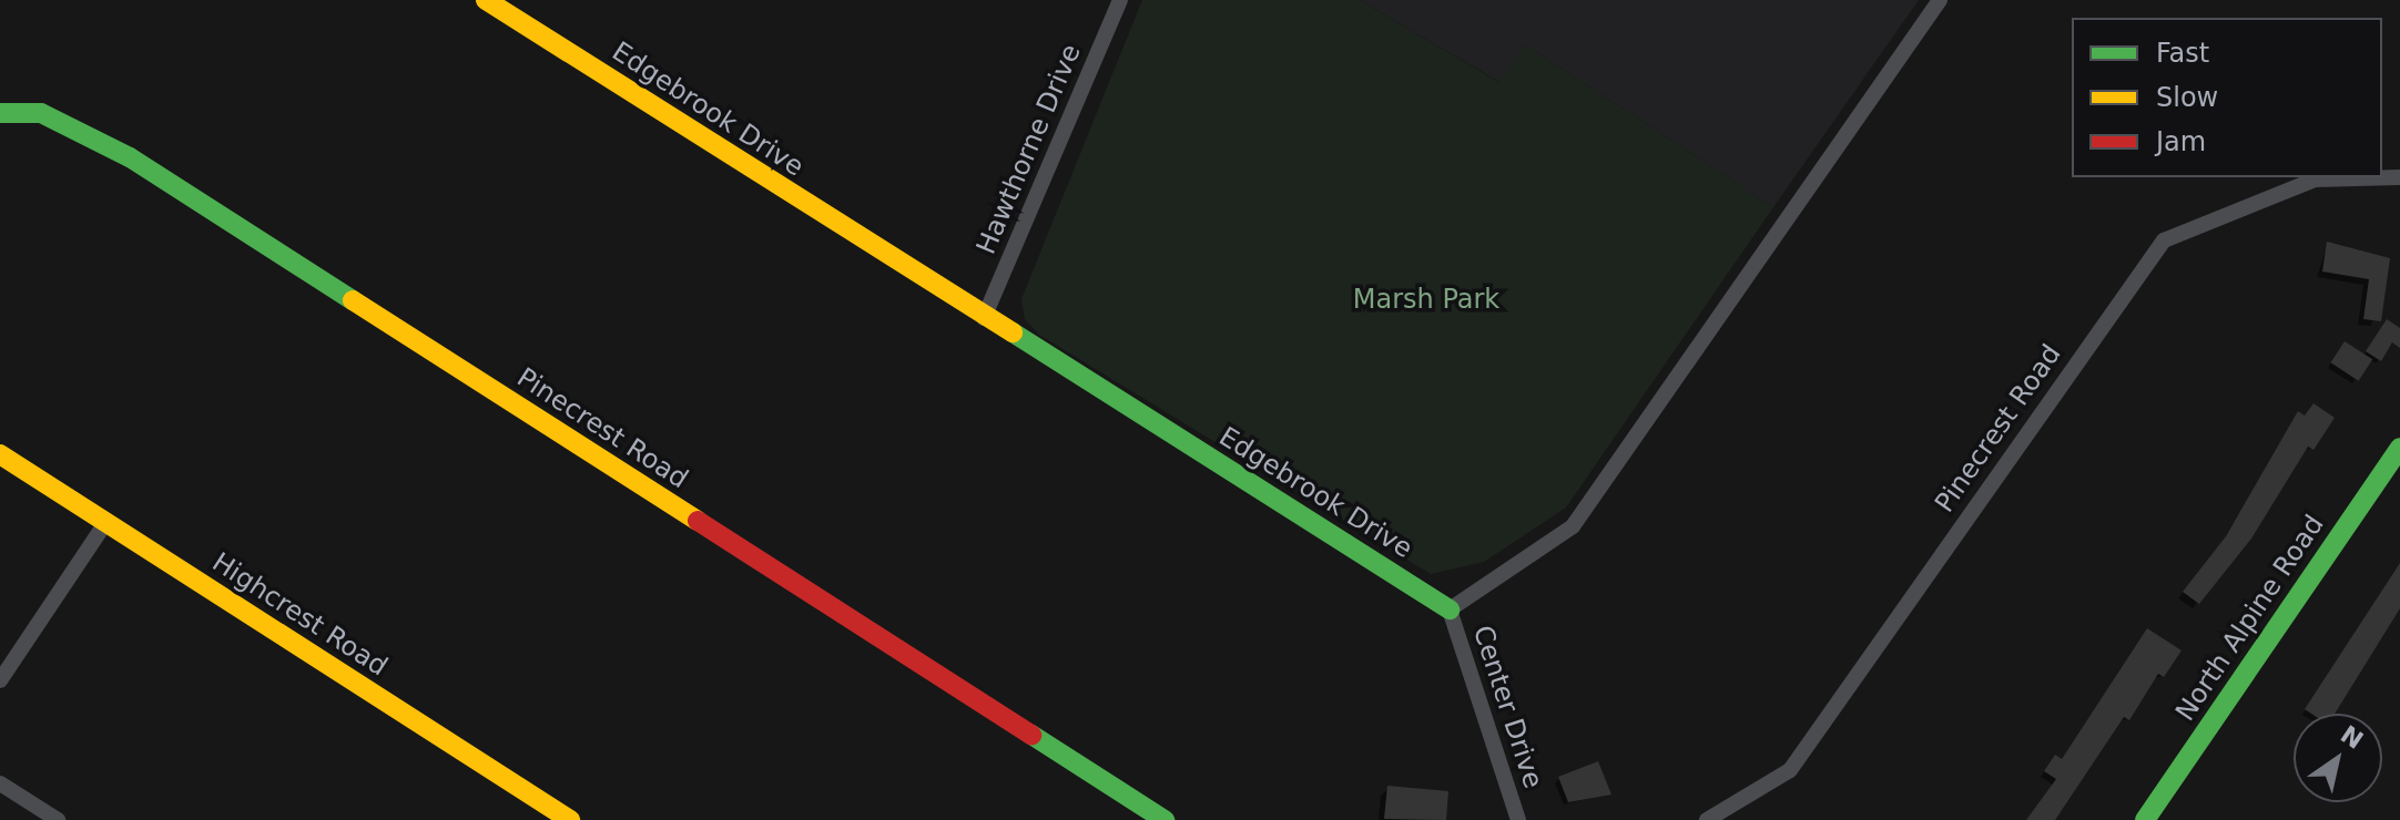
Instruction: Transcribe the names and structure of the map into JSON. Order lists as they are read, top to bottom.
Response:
{
  "streets": {
    "street": [
      "Edgebrook Drive",
      "Hawthorne Drive",
      "Pinecrest Road",
      "Highcrest Road",
      "North Alpine Road",
      "Center Drive"
    ]
  },
  "crossings": [
    ["Edgebrook Drive", "Hawthorne Drive"],
    ["Edgebrook Drive", "Center Drive"]
  ],
  "parks": ["Marsh Park"],
  "legend": ["Fast", "Slow", "Jam"],
  "north": "top right"
}
